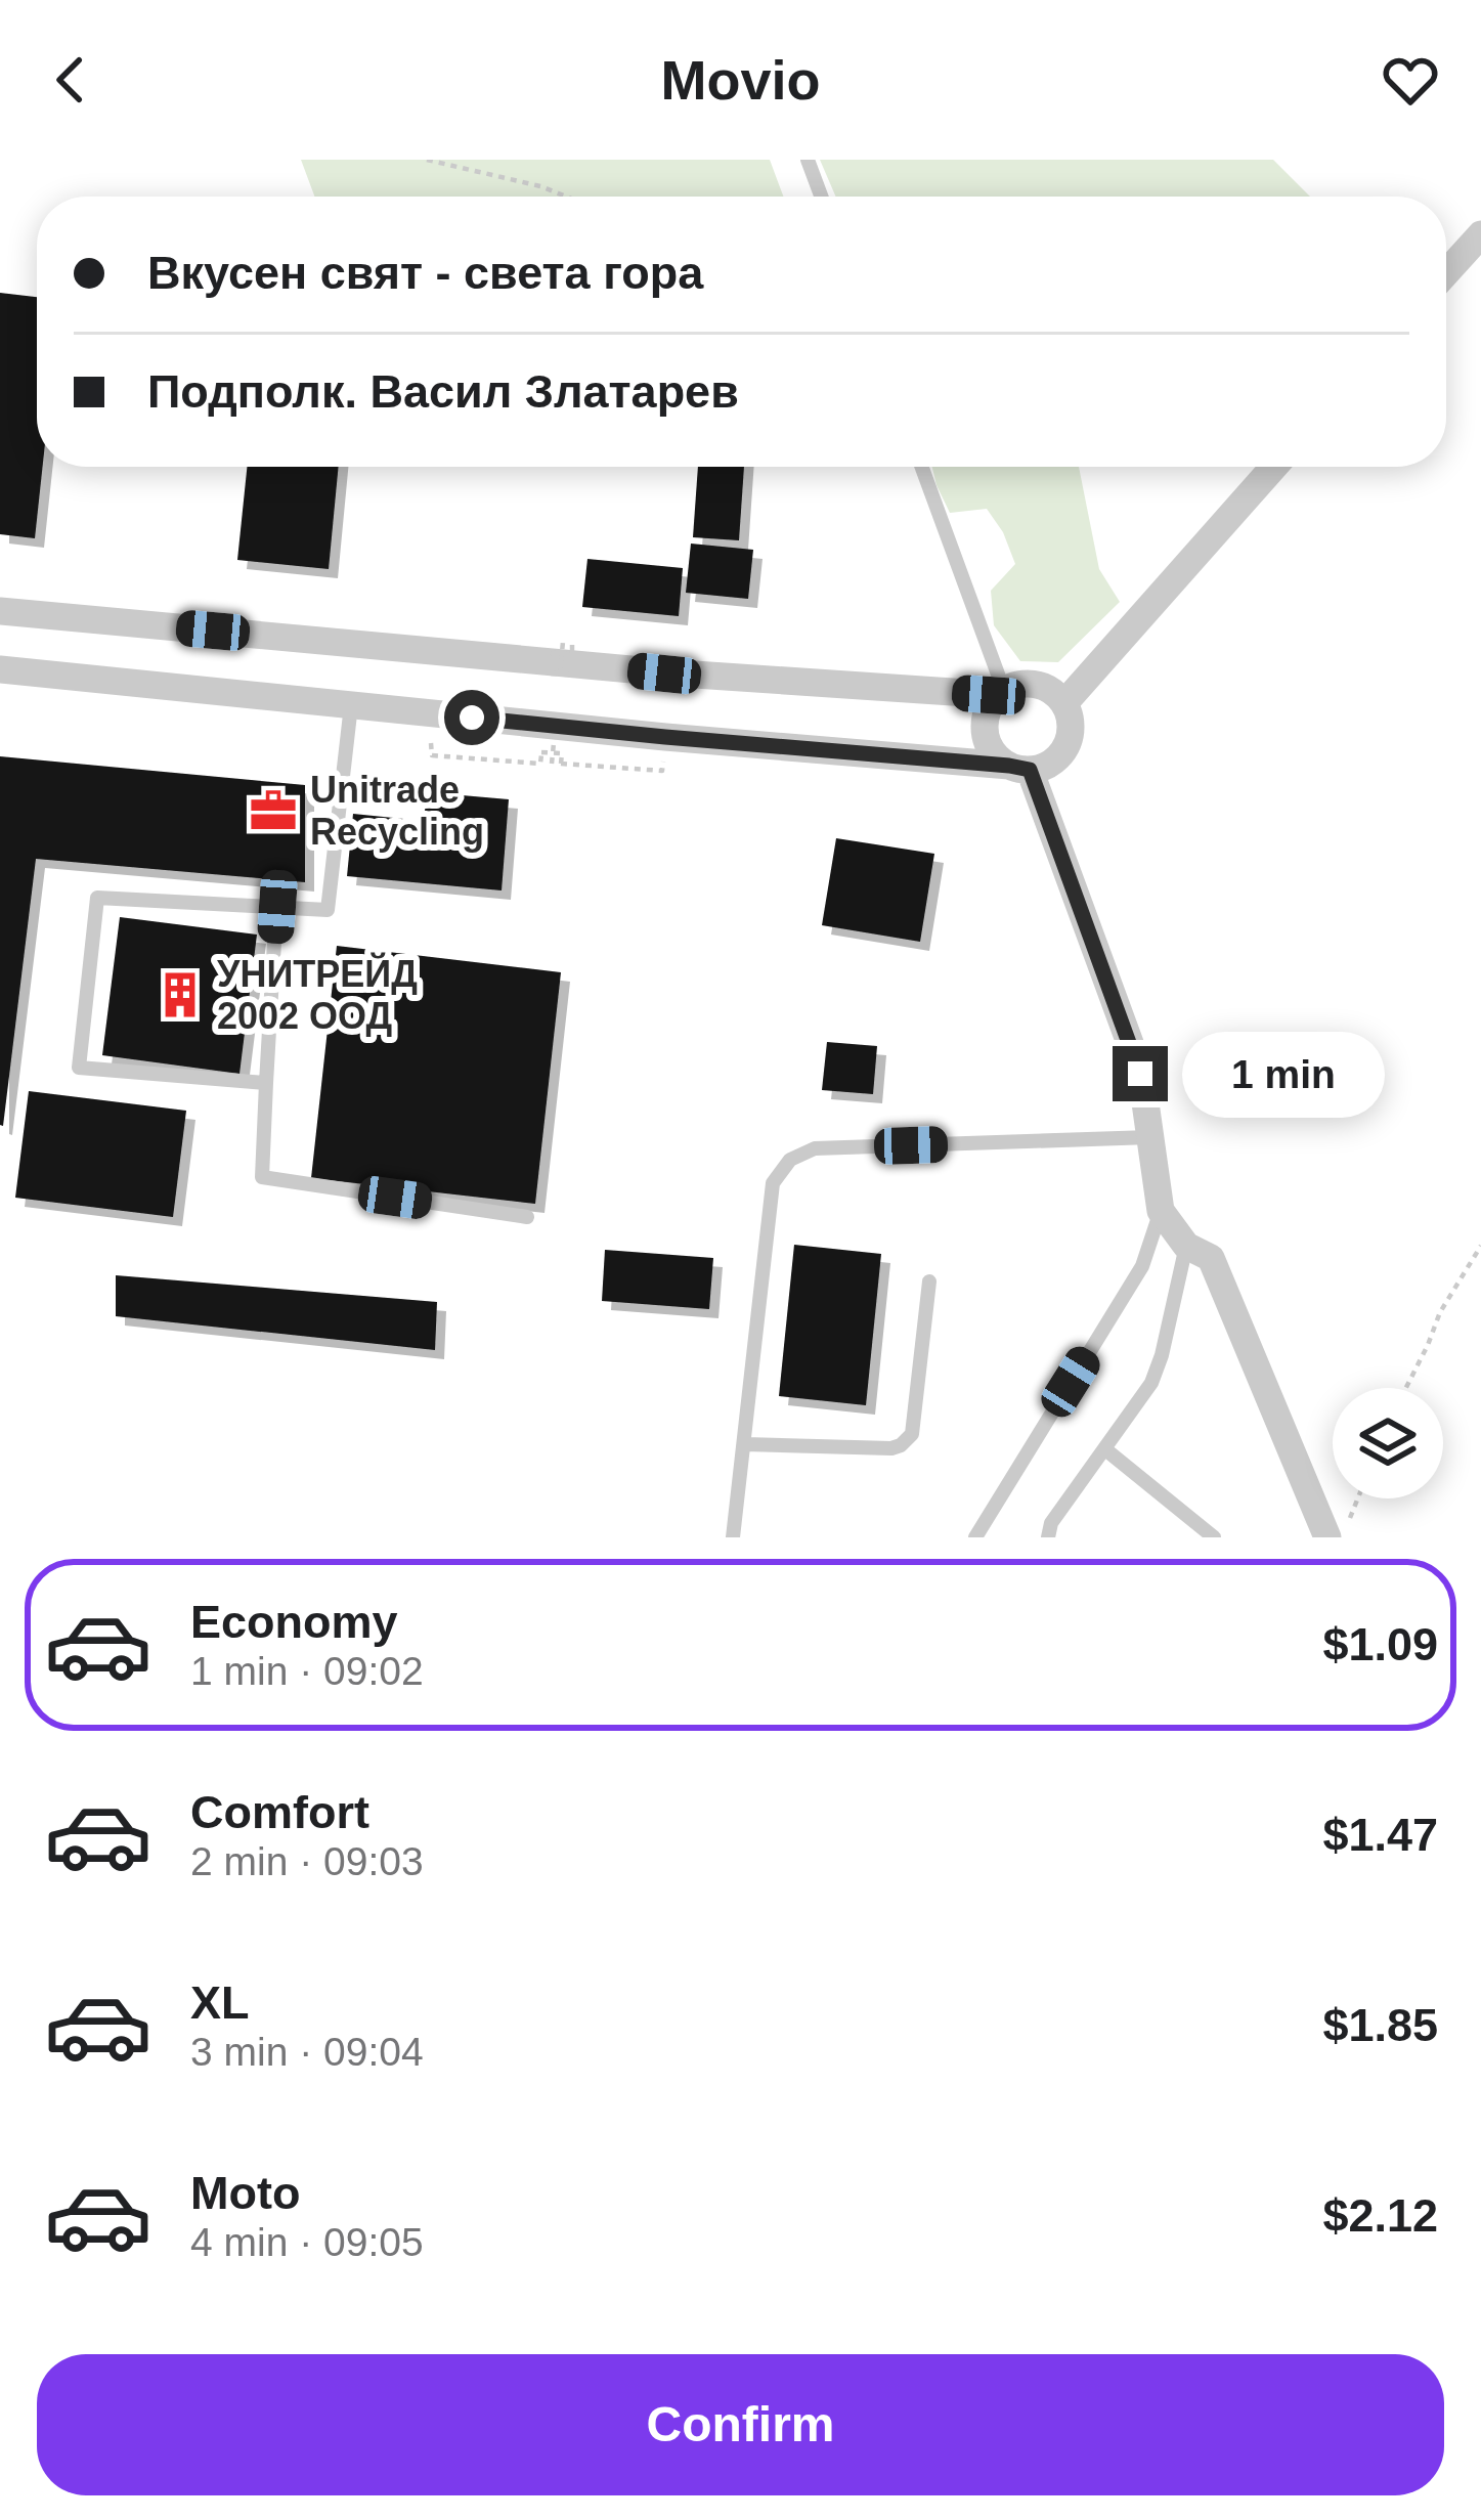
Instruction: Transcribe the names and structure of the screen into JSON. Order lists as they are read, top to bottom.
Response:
{
  "places": {
    "office": ["Unitrade Recycling"],
    "building": ["УНИТРЕЙД 2002 ООД"]
  },
  "page": {
    "header": "Movio",
    "banner": ["Вкусен свят - света гора", "Подполк. Васил Златарев"],
    "bubble": "1 min",
    "list": [
      {
        "name": "Economy",
        "note": "1 min · 09:02",
        "value": "$1.09"
      },
      {
        "name": "Comfort",
        "note": "2 min · 09:03",
        "value": "$1.47"
      },
      {
        "name": "XL",
        "note": "3 min · 09:04",
        "value": "$1.85"
      },
      {
        "name": "Moto",
        "note": "4 min · 09:05",
        "value": "$2.12"
      }
    ],
    "buttons": "Confirm"
  }
}
